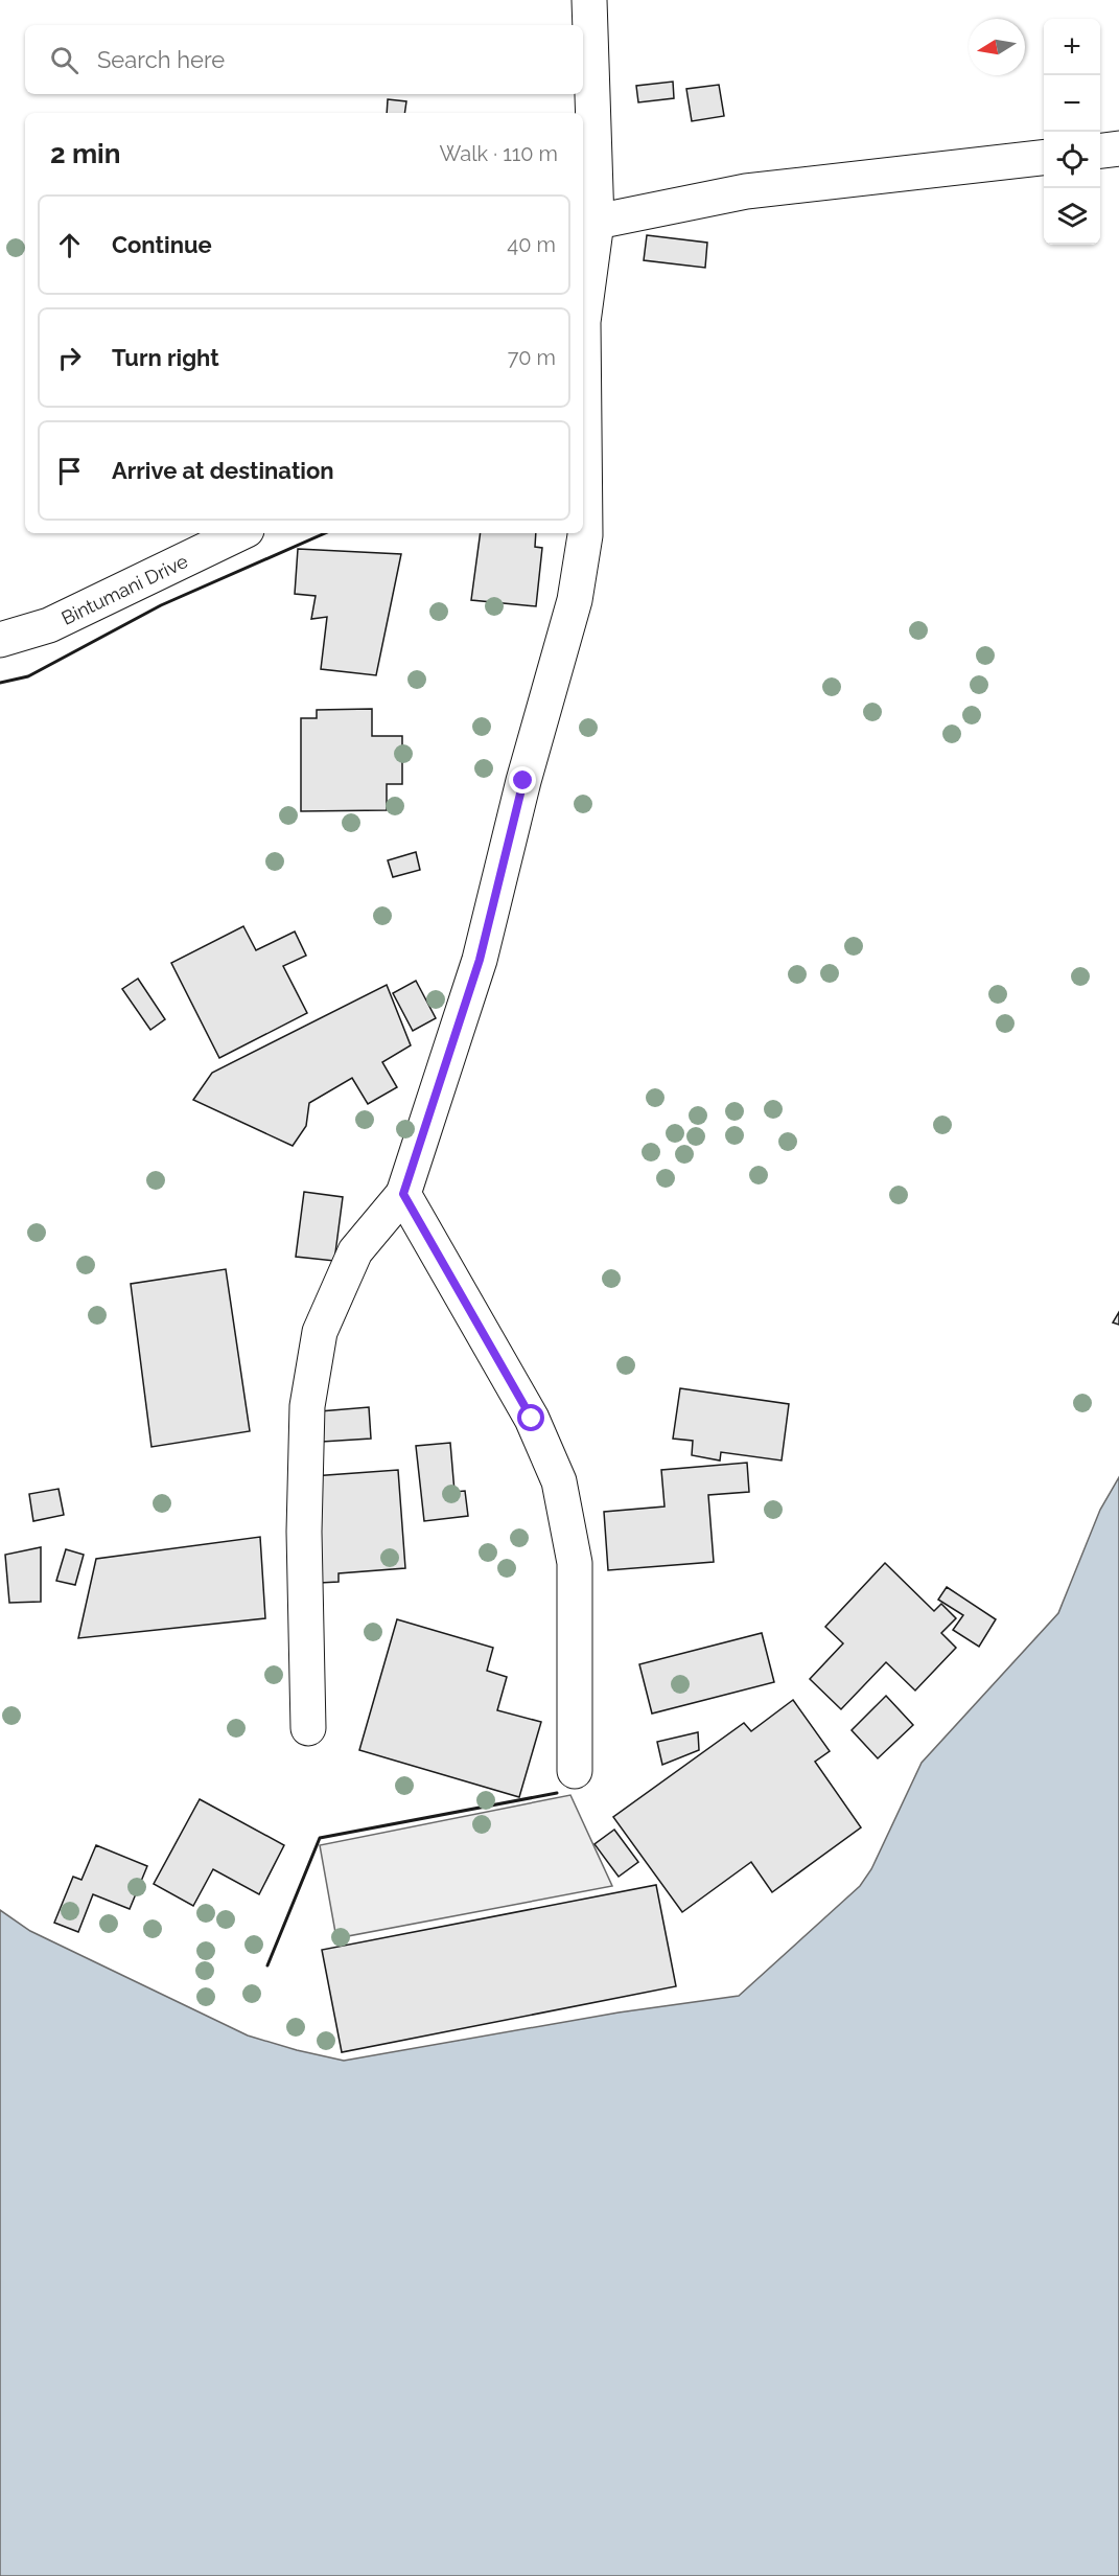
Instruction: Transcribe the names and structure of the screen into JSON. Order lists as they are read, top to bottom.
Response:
{
  "streets": {
    "street": ["Bintumani Drive"]
  },
  "north": "left",
  "page": {
    "map_buttons": ["+", "−"],
    "search": "Search here",
    "heading": ["2 min", "Walk · 110 m"],
    "list": [
      ["Continue", "40 m"],
      ["Turn right", "70 m"],
      "Arrive at destination"
    ]
  }
}
